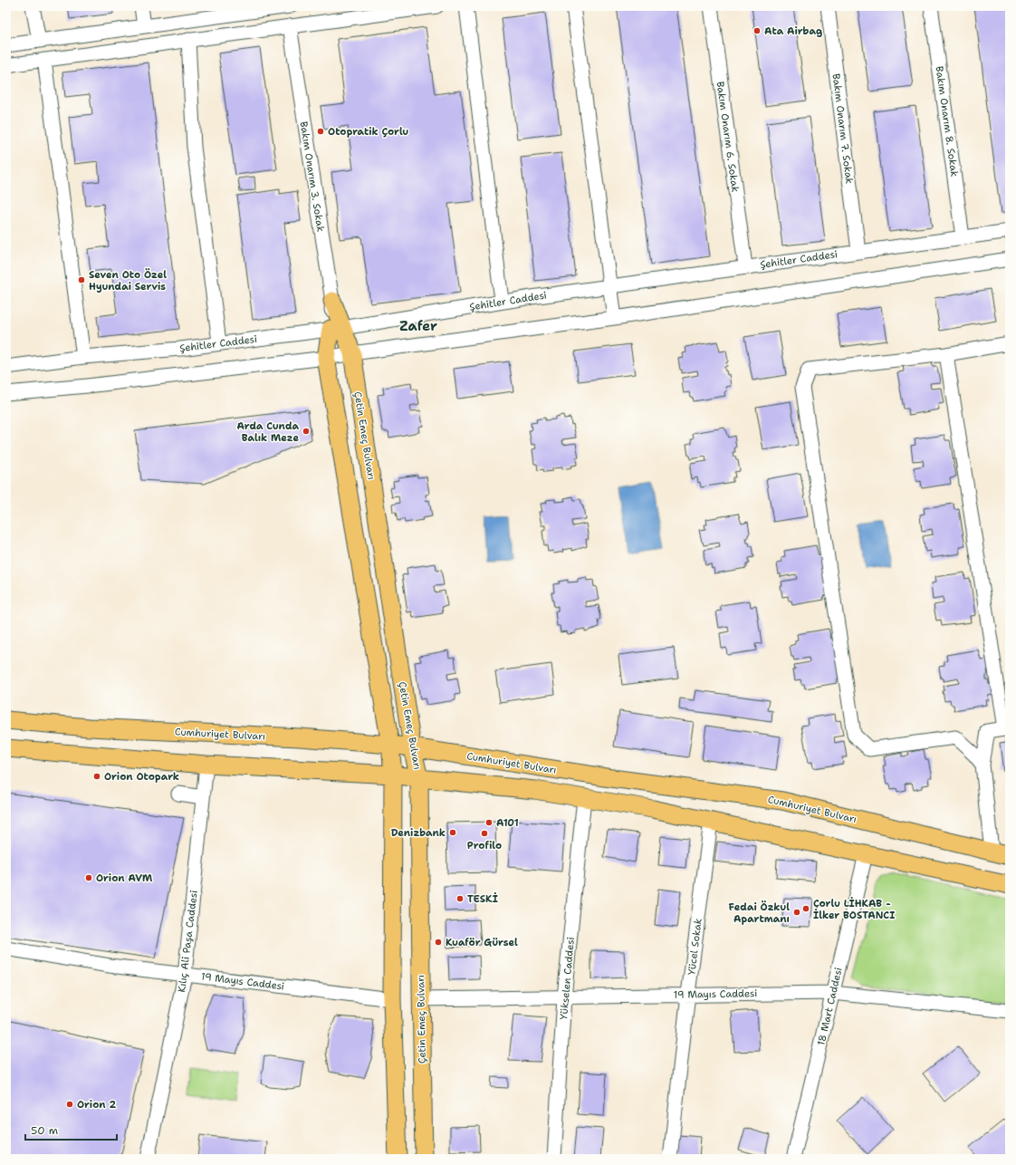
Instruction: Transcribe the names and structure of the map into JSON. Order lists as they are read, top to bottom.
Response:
{
  "streets": {
    "main road": ["Çetin Emeç Bulvarı", "Cumhuriyet Bulvarı"],
    "street": [
      "Bakım Onarım 8. Sokak",
      "Bakım Onarım 7. Sokak",
      "Bakım Onarım 6. Sokak",
      "Bakım Onarım 3. Sokak",
      "Şehitler Caddesi",
      "Kılıç Ali Paşa Caddesi",
      "Yücel Sokak",
      "Yükselen Caddesi",
      "19 Mayıs Caddesi",
      "18 Mart Caddesi"
    ]
  },
  "crossings": [
    ["Bakım Onarım 8. Sokak", "Şehitler Caddesi"],
    ["Bakım Onarım 7. Sokak", "Şehitler Caddesi"],
    ["Bakım Onarım 6. Sokak", "Şehitler Caddesi"],
    ["Bakım Onarım 3. Sokak", "Çetin Emeç Bulvarı"],
    ["Şehitler Caddesi", "Çetin Emeç Bulvarı"],
    ["Çetin Emeç Bulvarı", "Cumhuriyet Bulvarı"],
    ["Çetin Emeç Bulvarı", "19 Mayıs Caddesi"],
    ["Kılıç Ali Paşa Caddesi", "19 Mayıs Caddesi"],
    ["Yücel Sokak", "19 Mayıs Caddesi"],
    ["Yükselen Caddesi", "19 Mayıs Caddesi"],
    ["19 Mayıs Caddesi", "18 Mart Caddesi"]
  ],
  "districts": ["Zafer"],
  "places": [
    "Ata Airbag",
    "Otopratik Çorlu",
    "Seven Oto Özel Hyundai Servis",
    "Arda Cunda Balık Meze",
    "Orion Otopark",
    "A101",
    "Denizbank",
    "Profilo",
    "Orion AVM",
    "TESKİ",
    "Çorlu LİHKAB - İlker BOSTANCI",
    "Fedai Özkul Apartmanı",
    "Kuaför Gürsel",
    "Orion 2"
  ],
  "scale_bar": "50 m"
}
